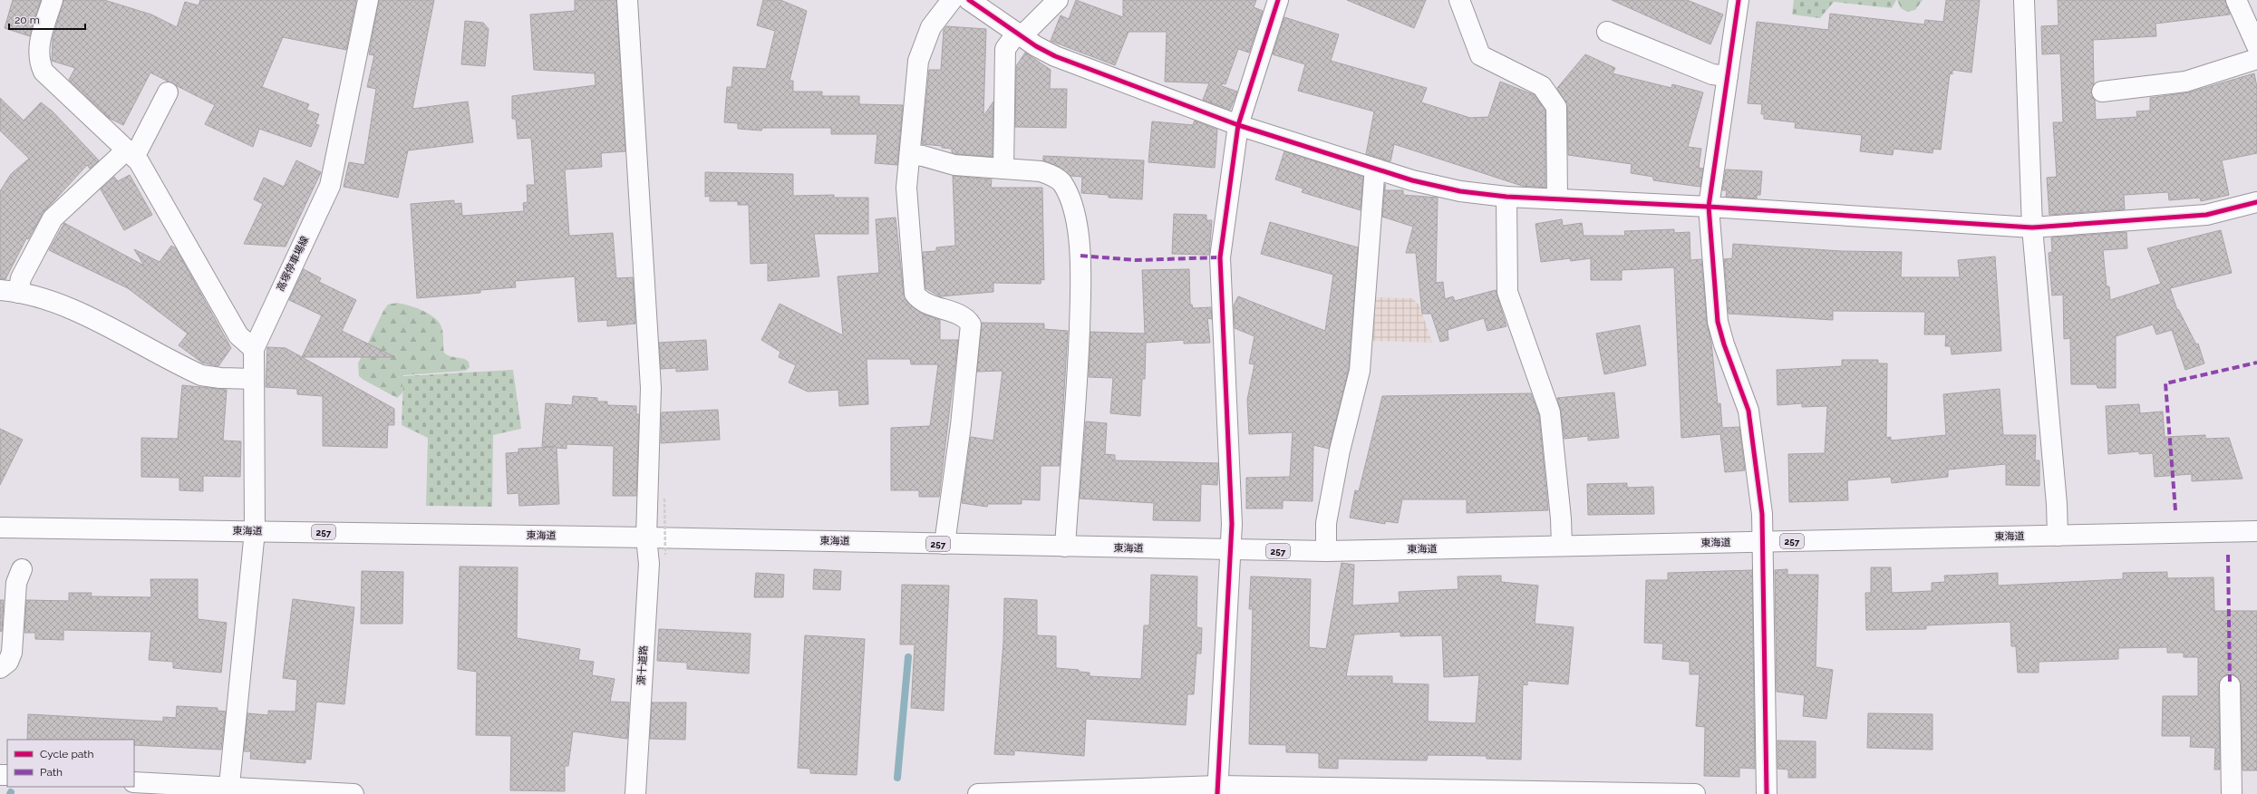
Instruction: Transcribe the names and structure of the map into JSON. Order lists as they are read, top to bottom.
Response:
{
  "streets": {
    "main road": [
      "高塚停車場線",
      "東海道",
      "257",
      "源十道路"
    ]
  },
  "crossings": [
    ["高塚停車場線", "東海道"],
    ["東海道", "源十道路"]
  ],
  "legend": ["Cycle path", "Path"],
  "scale_bar": "20 m"
}
